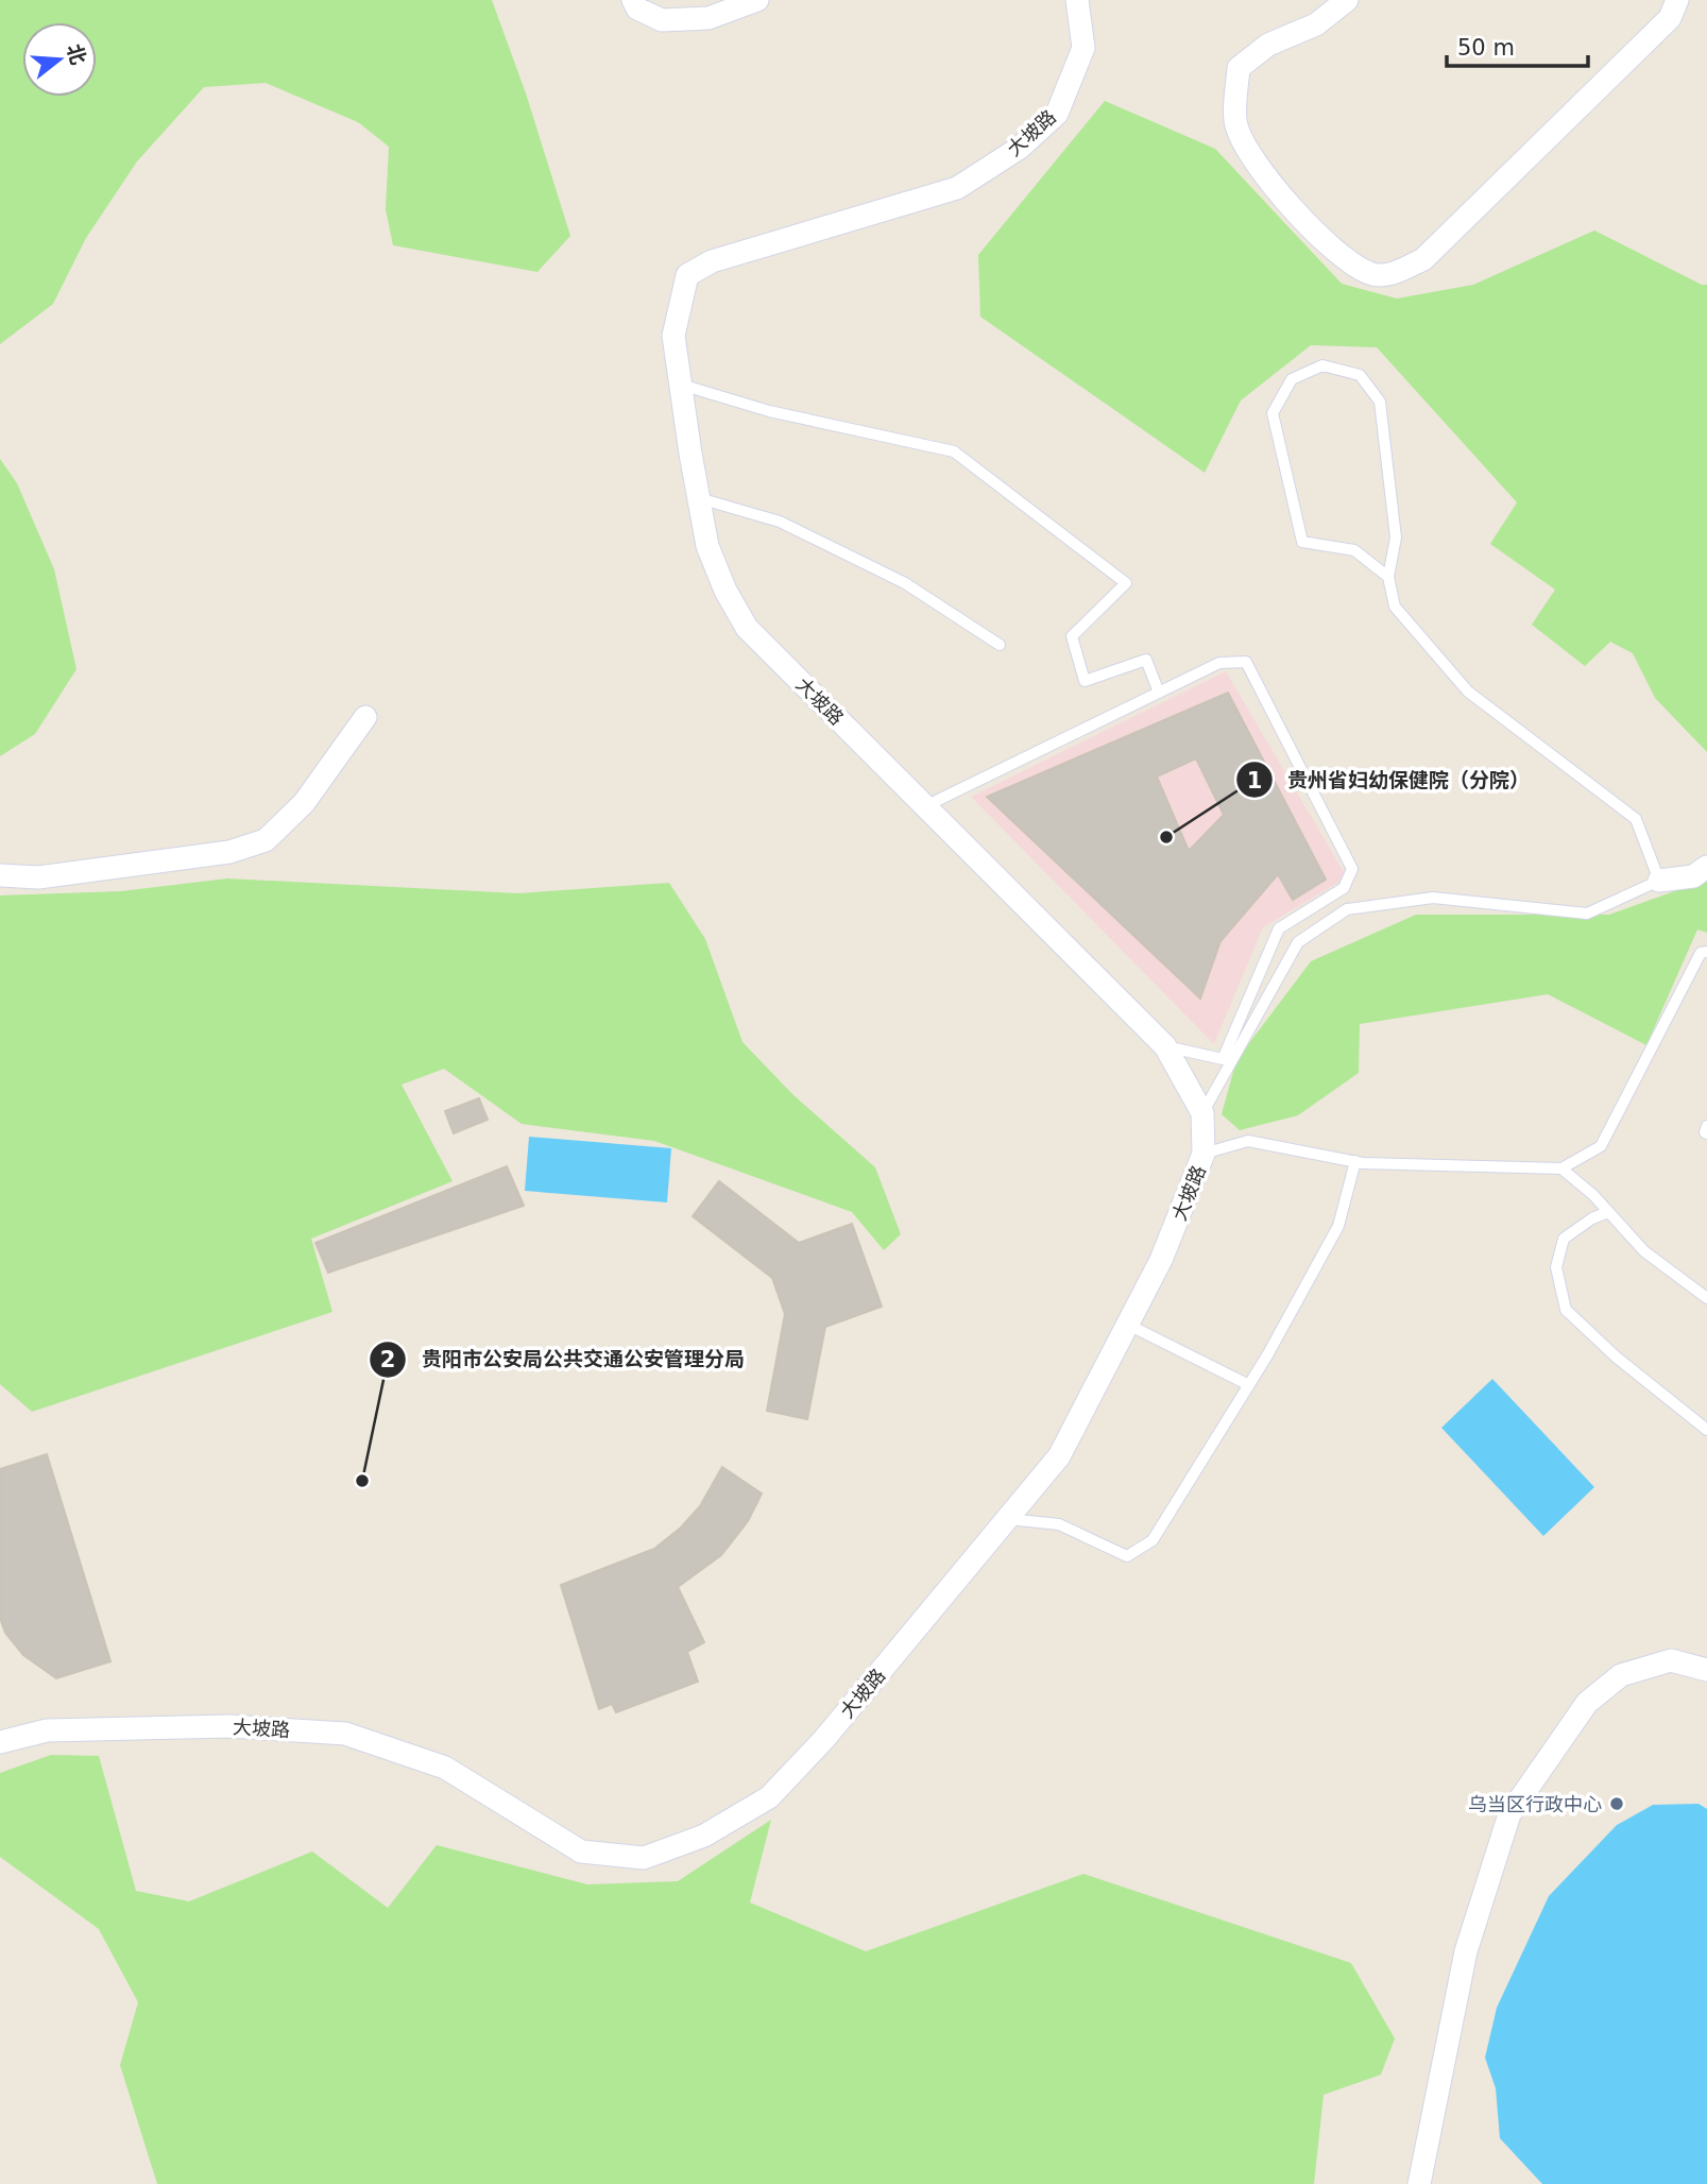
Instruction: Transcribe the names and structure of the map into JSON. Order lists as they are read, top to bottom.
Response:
{
  "streets": {
    "street": ["大坡路"]
  },
  "places": ["贵州省妇幼保健院（分院）", "贵阳市公安局公共交通公安管理分局", "乌当区行政中心"],
  "scale_bar": "50 m",
  "north": "right"
}
